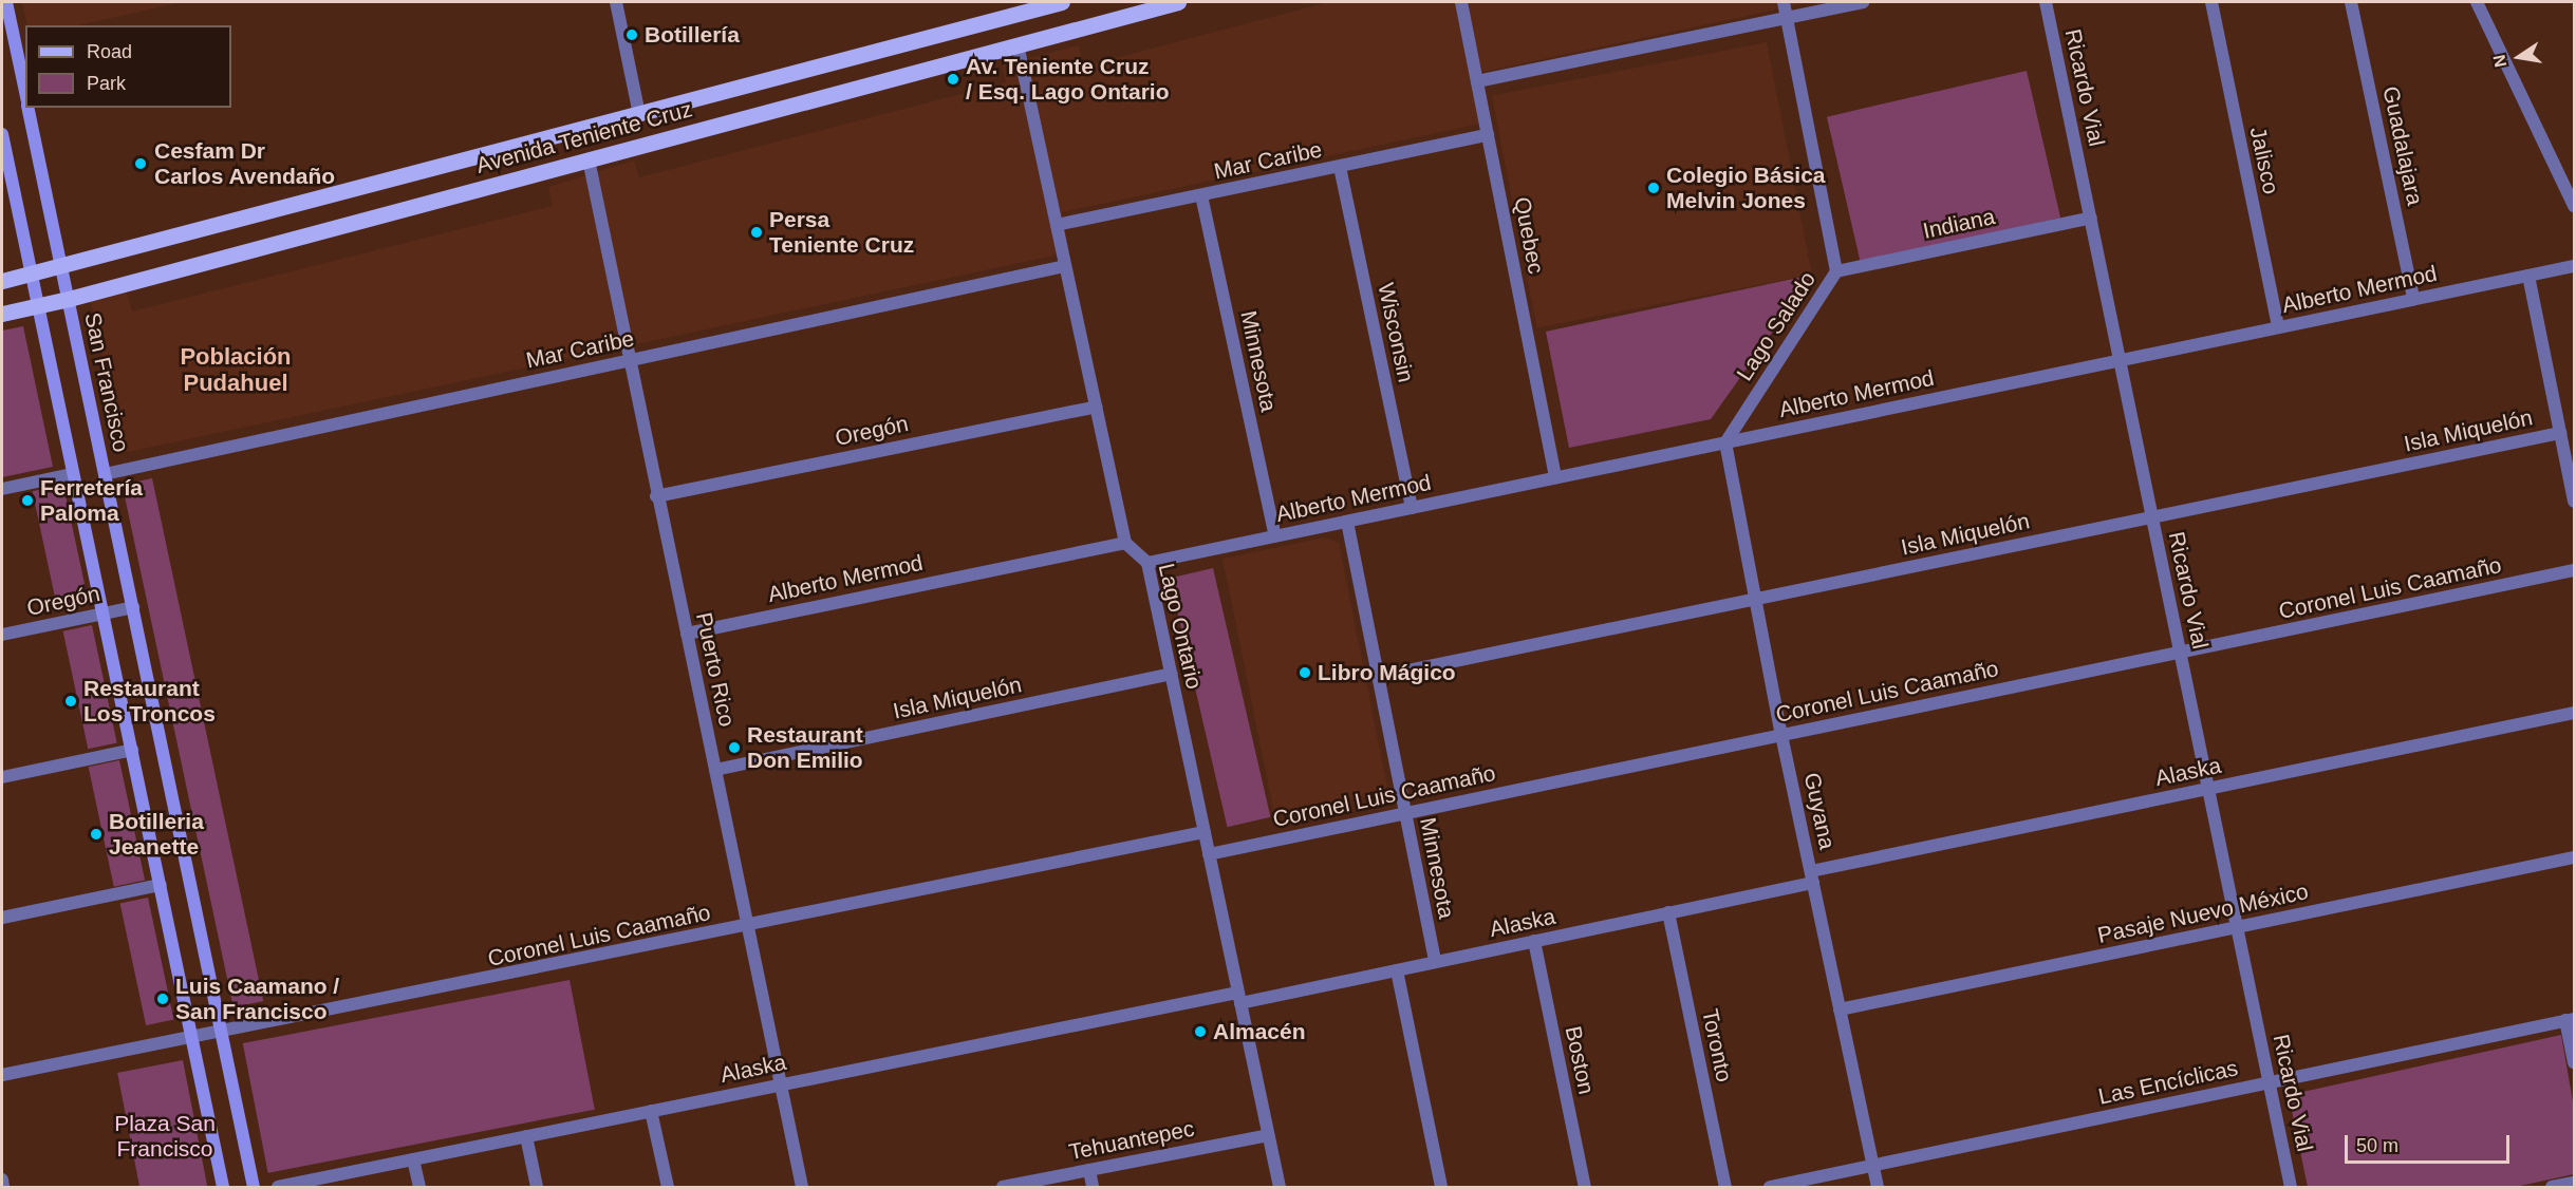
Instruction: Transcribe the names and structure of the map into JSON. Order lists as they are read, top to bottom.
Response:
{
  "streets": {
    "main road": ["Avenida Teniente Cruz", "San Francisco"],
    "street": [
      "Ricardo Vial",
      "Guadalajara",
      "Mar Caribe",
      "Jalisco",
      "Indiana",
      "Quebec",
      "Alberto Mermod",
      "Lago Salado",
      "Wisconsin",
      "Minnesota",
      "Oregón",
      "Isla Miquelón",
      "Coronel Luis Caamaño",
      "Lago Ontario",
      "Puerto Rico",
      "Alaska",
      "Guyana",
      "Pasaje Nuevo México",
      "Toronto",
      "Boston",
      "Las Encíclicas",
      "Tehuantepec"
    ]
  },
  "crossings": [
    ["Ricardo Vial", "Indiana"],
    ["Ricardo Vial", "Alberto Mermod"],
    ["Ricardo Vial", "Isla Miquelón"],
    ["Ricardo Vial", "Coronel Luis Caamaño"],
    ["Ricardo Vial", "Alaska"],
    ["Ricardo Vial", "Pasaje Nuevo México"],
    ["Ricardo Vial", "Las Encíclicas"],
    ["Avenida Teniente Cruz", "San Francisco"],
    ["Avenida Teniente Cruz", "Puerto Rico"],
    ["Guadalajara", "Alberto Mermod"],
    ["Mar Caribe", "Quebec"],
    ["Mar Caribe", "Wisconsin"],
    ["Mar Caribe", "Minnesota"],
    ["Mar Caribe", "San Francisco"],
    ["Mar Caribe", "Puerto Rico"],
    ["Jalisco", "Alberto Mermod"],
    ["Indiana", "Lago Salado"],
    ["Quebec", "Alberto Mermod"],
    ["Alberto Mermod", "Lago Salado"],
    ["Alberto Mermod", "Wisconsin"],
    ["Alberto Mermod", "Minnesota"],
    ["Alberto Mermod", "Lago Ontario"],
    ["Alberto Mermod", "Puerto Rico"],
    ["Alberto Mermod", "Guyana"],
    ["Lago Salado", "Guyana"],
    ["Minnesota", "Isla Miquelón"],
    ["Minnesota", "Coronel Luis Caamaño"],
    ["Minnesota", "Alaska"],
    ["San Francisco", "Oregón"],
    ["San Francisco", "Coronel Luis Caamaño"],
    ["Oregón", "Puerto Rico"],
    ["Isla Miquelón", "Lago Ontario"],
    ["Isla Miquelón", "Puerto Rico"],
    ["Isla Miquelón", "Guyana"],
    ["Coronel Luis Caamaño", "Lago Ontario"],
    ["Coronel Luis Caamaño", "Puerto Rico"],
    ["Coronel Luis Caamaño", "Guyana"],
    ["Lago Ontario", "Alaska"],
    ["Lago Ontario", "Tehuantepec"],
    ["Puerto Rico", "Alaska"],
    ["Alaska", "Guyana"],
    ["Alaska", "Toronto"],
    ["Alaska", "Boston"],
    ["Guyana", "Pasaje Nuevo México"],
    ["Guyana", "Las Encíclicas"]
  ],
  "districts": ["Población Pudahuel"],
  "parks": ["Plaza San Francisco"],
  "places": [
    "Botillería",
    "Av. Teniente Cruz / Esq. Lago Ontario",
    "Cesfam Dr Carlos Avendaño",
    "Colegio Básica Melvin Jones",
    "Persa Teniente Cruz",
    "Ferretería Paloma",
    "Libro Mágico",
    "Restaurant Los Troncos",
    "Restaurant Don Emilio",
    "Botilleria Jeanette",
    "Luis Caamano / San Francisco",
    "Almacén"
  ],
  "legend": ["Road", "Park"],
  "scale_bar": "50 m",
  "north": "left"
}
